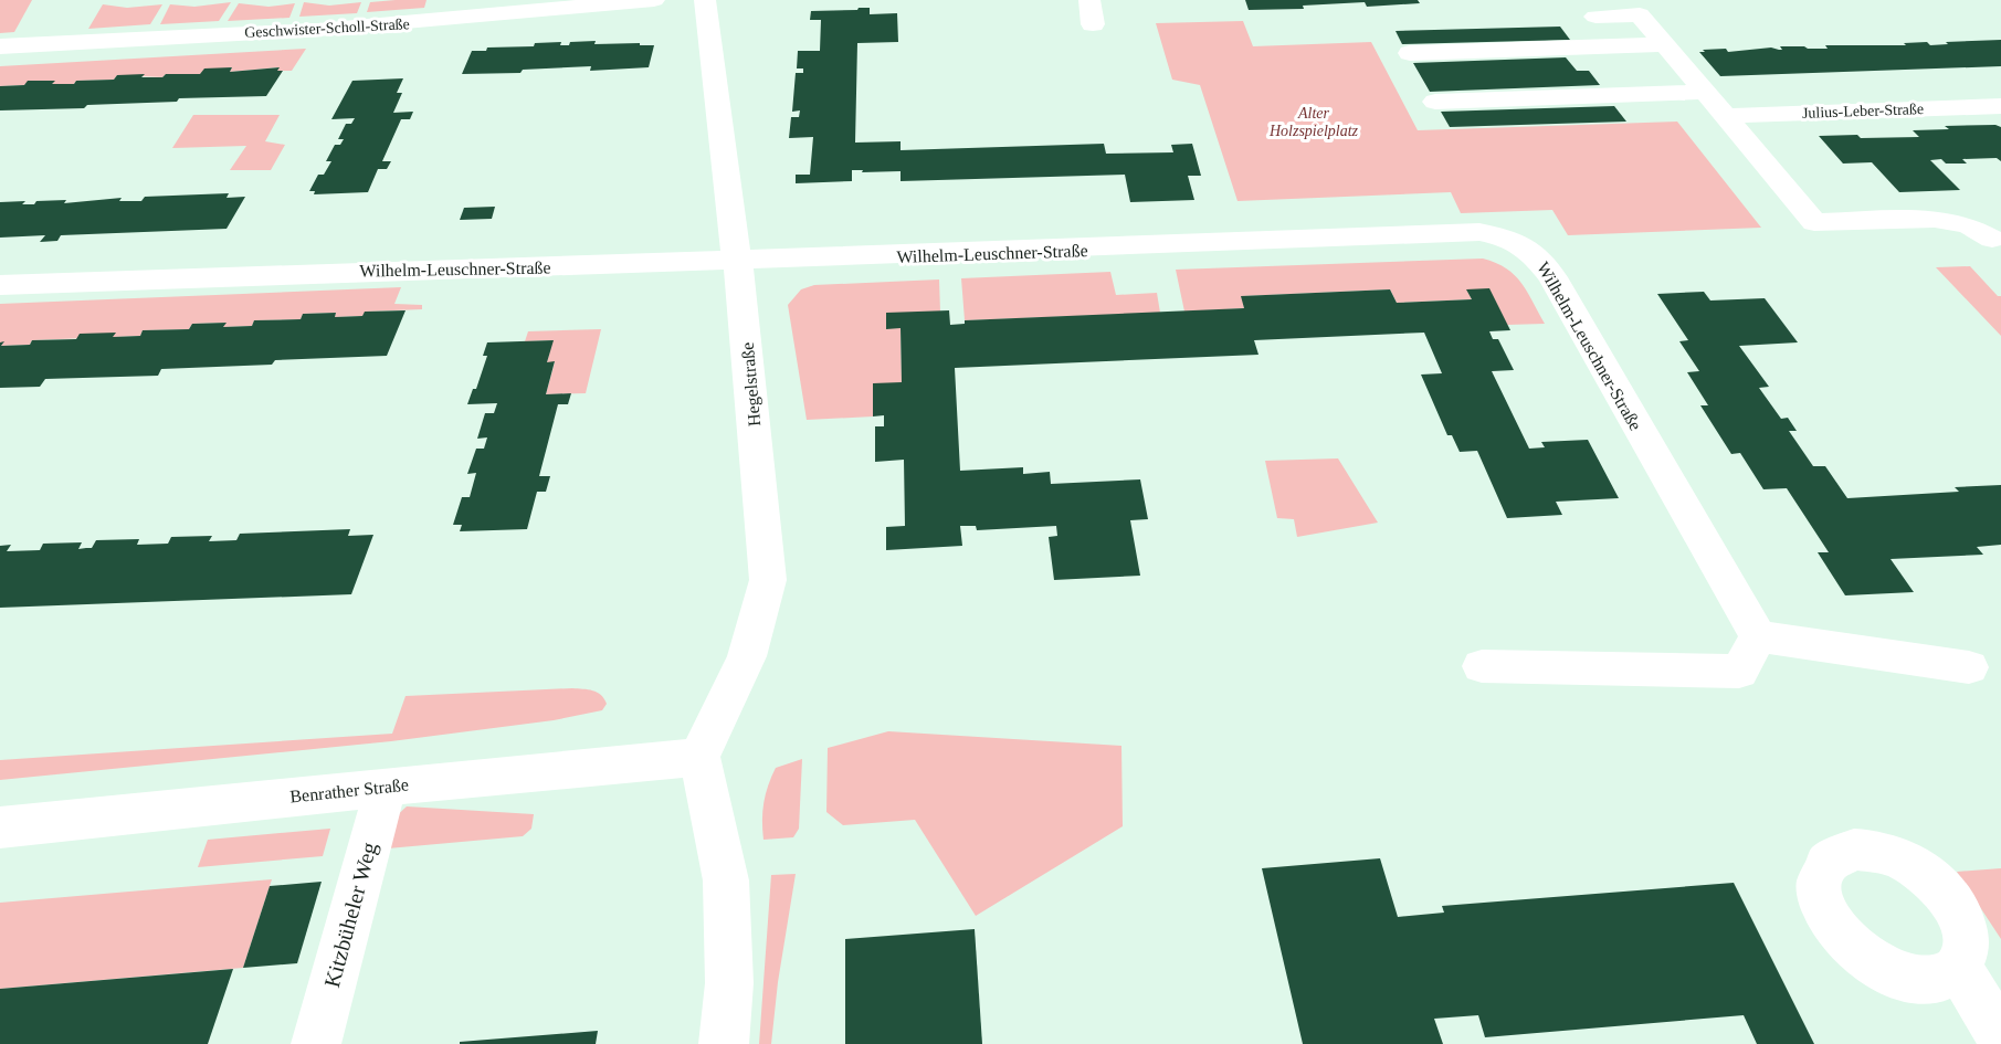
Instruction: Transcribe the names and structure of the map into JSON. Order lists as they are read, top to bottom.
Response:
{
  "streets": {
    "street": [
      "Geschwister-Scholl-Straße",
      "Julius-Leber-Straße",
      "Wilhelm-Leuschner-Straße",
      "Hegelstraße",
      "Benrather Straße",
      "Kitzbüheler Weg"
    ]
  },
  "crossings": [
    ["Wilhelm-Leuschner-Straße", "Hegelstraße"],
    ["Hegelstraße", "Benrather Straße"],
    ["Benrather Straße", "Kitzbüheler Weg"]
  ],
  "parks": ["Alter Holzspielplatz"]
}
